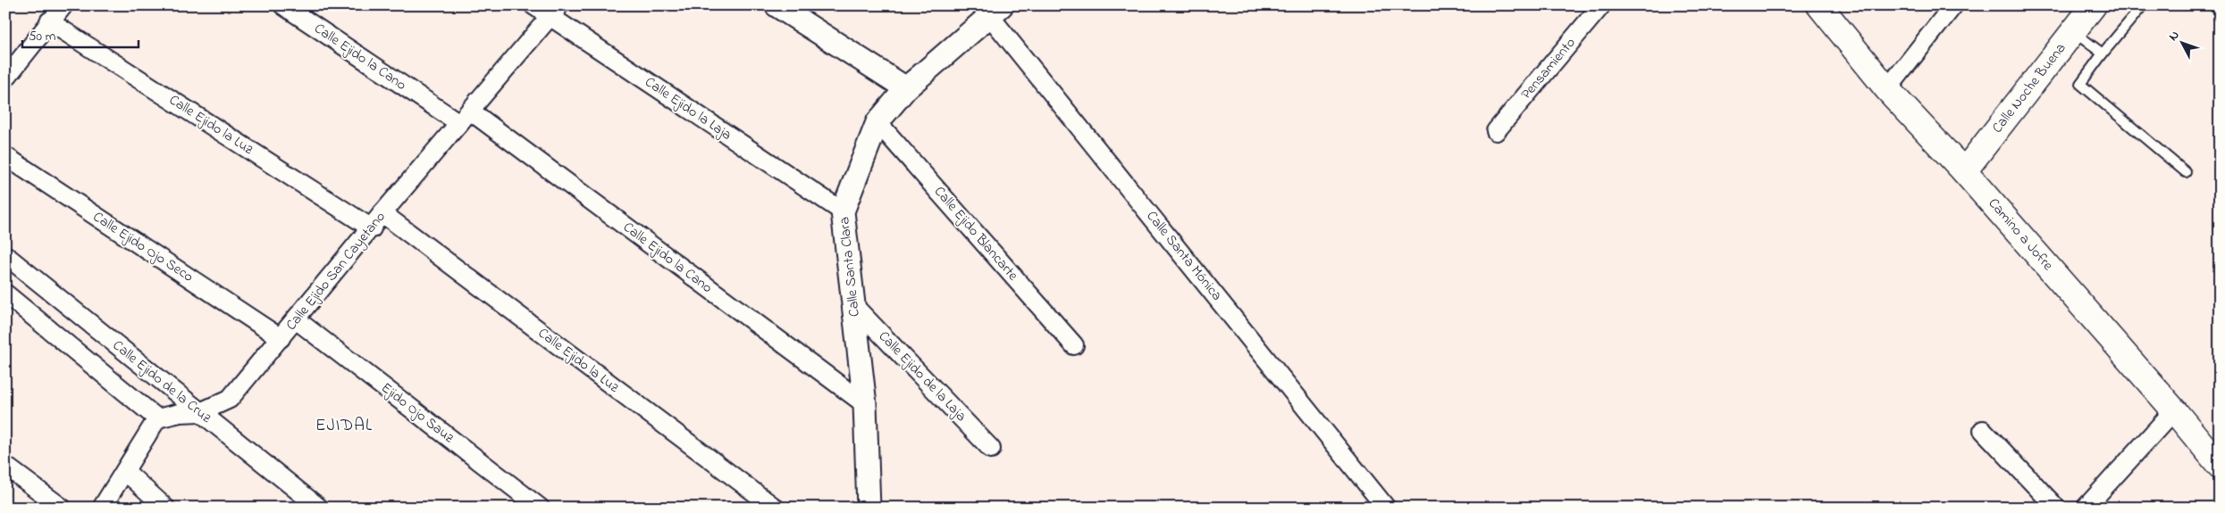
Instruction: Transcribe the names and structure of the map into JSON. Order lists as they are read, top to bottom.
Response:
{
  "streets": {
    "main road": ["Calle Noche Buena", "Camino a Jofre"],
    "street": [
      "Calle Ejido la Cano",
      "Pensamiento",
      "Calle Ejido la Laja",
      "Calle Ejido la Luz",
      "Calle Ejido Blancarte",
      "Calle Ejido Ojo Seco",
      "Calle Santa Mónica",
      "Calle Santa Clara",
      "Calle Ejido San Cayetano",
      "Calle Ejido de la Laja",
      "Calle Ejido de la Cruz",
      "Ejido Ojo Sauz"
    ]
  },
  "crossings": [
    ["Calle Ejido la Cano", "Calle Santa Clara"],
    ["Calle Ejido la Cano", "Calle Ejido San Cayetano"],
    ["Calle Noche Buena", "Camino a Jofre"],
    ["Calle Ejido la Laja", "Calle Santa Clara"],
    ["Calle Ejido la Laja", "Calle Ejido San Cayetano"],
    ["Calle Ejido la Luz", "Calle Ejido San Cayetano"],
    ["Calle Ejido Blancarte", "Calle Santa Clara"],
    ["Calle Ejido Ojo Seco", "Calle Ejido San Cayetano"],
    ["Calle Santa Mónica", "Calle Santa Clara"],
    ["Calle Santa Clara", "Calle Ejido de la Laja"],
    ["Calle Ejido San Cayetano", "Calle Ejido de la Cruz"],
    ["Calle Ejido San Cayetano", "Ejido Ojo Sauz"]
  ],
  "districts": ["EJIDAL"],
  "scale_bar": "50 m",
  "north": "top left"
}
